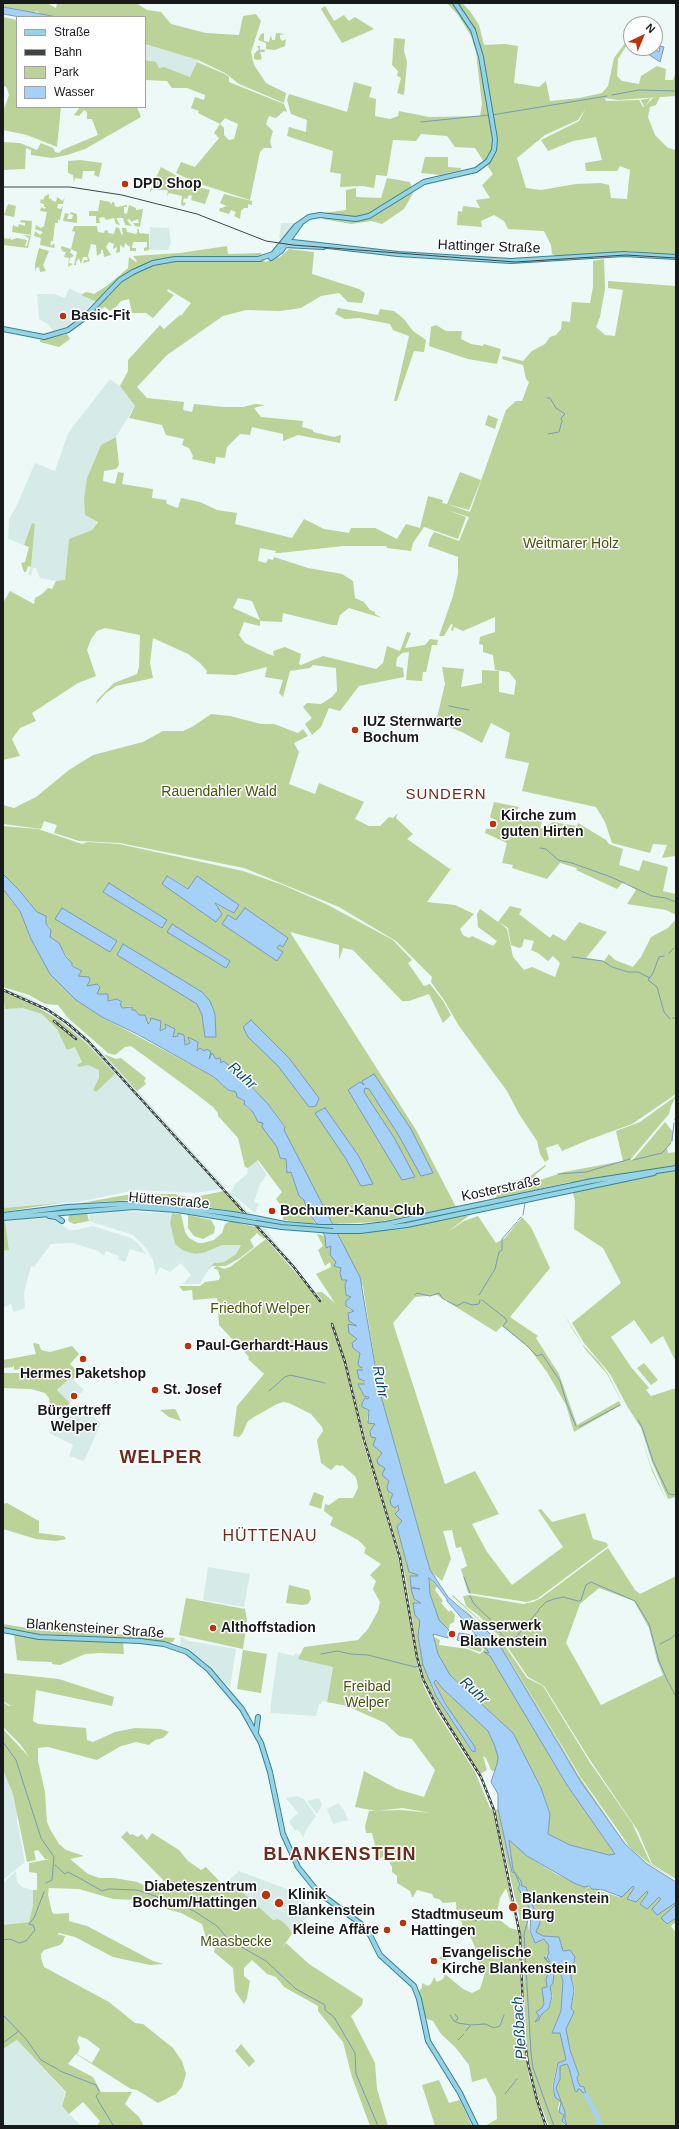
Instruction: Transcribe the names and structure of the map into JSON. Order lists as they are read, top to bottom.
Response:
{
  "streets": {
    "main road": [
      "Hattinger Straße",
      "Kosterstraße",
      "Hüttenstraße",
      "Blankensteiner Straße"
    ]
  },
  "crossings": [
    ["Kosterstraße", "Hüttenstraße"]
  ],
  "districts": [
    "SUNDERN",
    "WELPER",
    "HÜTTENAU",
    "BLANKENSTEIN"
  ],
  "water": ["Ruhr", "Pleßbach"],
  "parks": [
    "Weitmarer Holz",
    "Rauendahler Wald",
    "Friedhof Welper",
    "Freibad Welper",
    "Maasbecke"
  ],
  "places": [
    "DPD Shop",
    "Basic-Fit",
    "IUZ Sternwarte Bochum",
    "Kirche zum guten Hirten",
    "Bochumer-Kanu-Club",
    "Paul-Gerhardt-Haus",
    "Hermes Paketshop",
    "St. Josef",
    "Bürgertreff Welper",
    "Althoffstadion",
    "Wasserwerk Blankenstein",
    "Diabeteszentrum Bochum/Hattingen",
    "Klinik Blankenstein",
    "Blankenstein Burg",
    "Stadtmuseum Hattingen",
    "Kleine Affäre",
    "Evangelische Kirche Blankenstein"
  ],
  "legend": [
    "Straße",
    "Bahn",
    "Park",
    "Wasser"
  ],
  "north": "top right"
}
